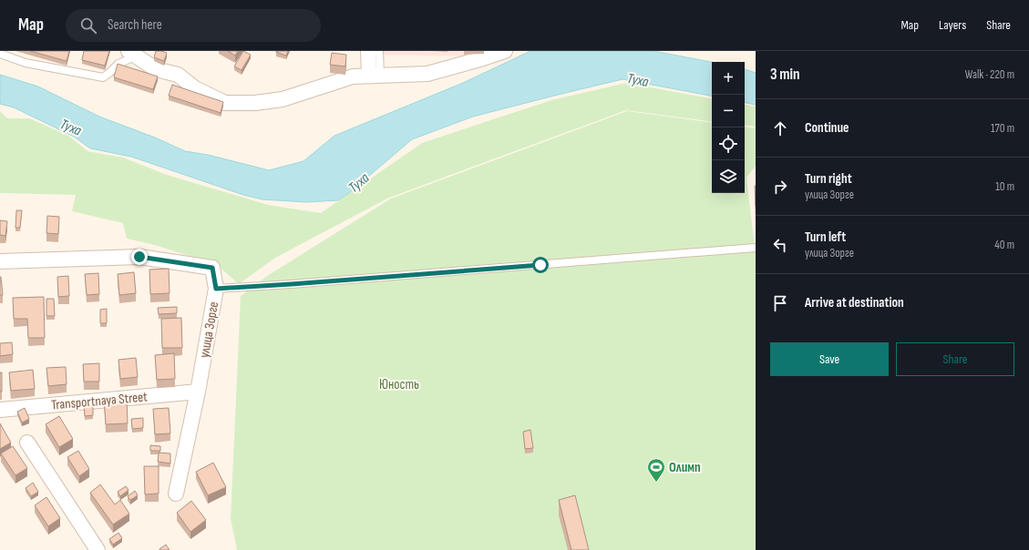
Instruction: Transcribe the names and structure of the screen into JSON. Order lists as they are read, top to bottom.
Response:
{
  "streets": {
    "street": ["улица Зорге", "Transportnaya Street"]
  },
  "crossings": [
    ["улица Зорге", "Transportnaya Street"]
  ],
  "water": ["Туха"],
  "parks": ["Юность"],
  "places": {
    "sports": ["Олимп"]
  },
  "page": {
    "header": "Map",
    "search": "Search here",
    "nav": ["Map", "Layers", "Share"],
    "heading": ["3 min", "Walk · 220 m"],
    "map_buttons": ["+", "−"],
    "list": [
      ["Continue", "170 m"],
      ["Turn right", "улица Зорге", "10 m"],
      ["Turn left", "улица Зорге", "40 m"],
      "Arrive at destination"
    ],
    "buttons": ["Save", "Share"]
  }
}
